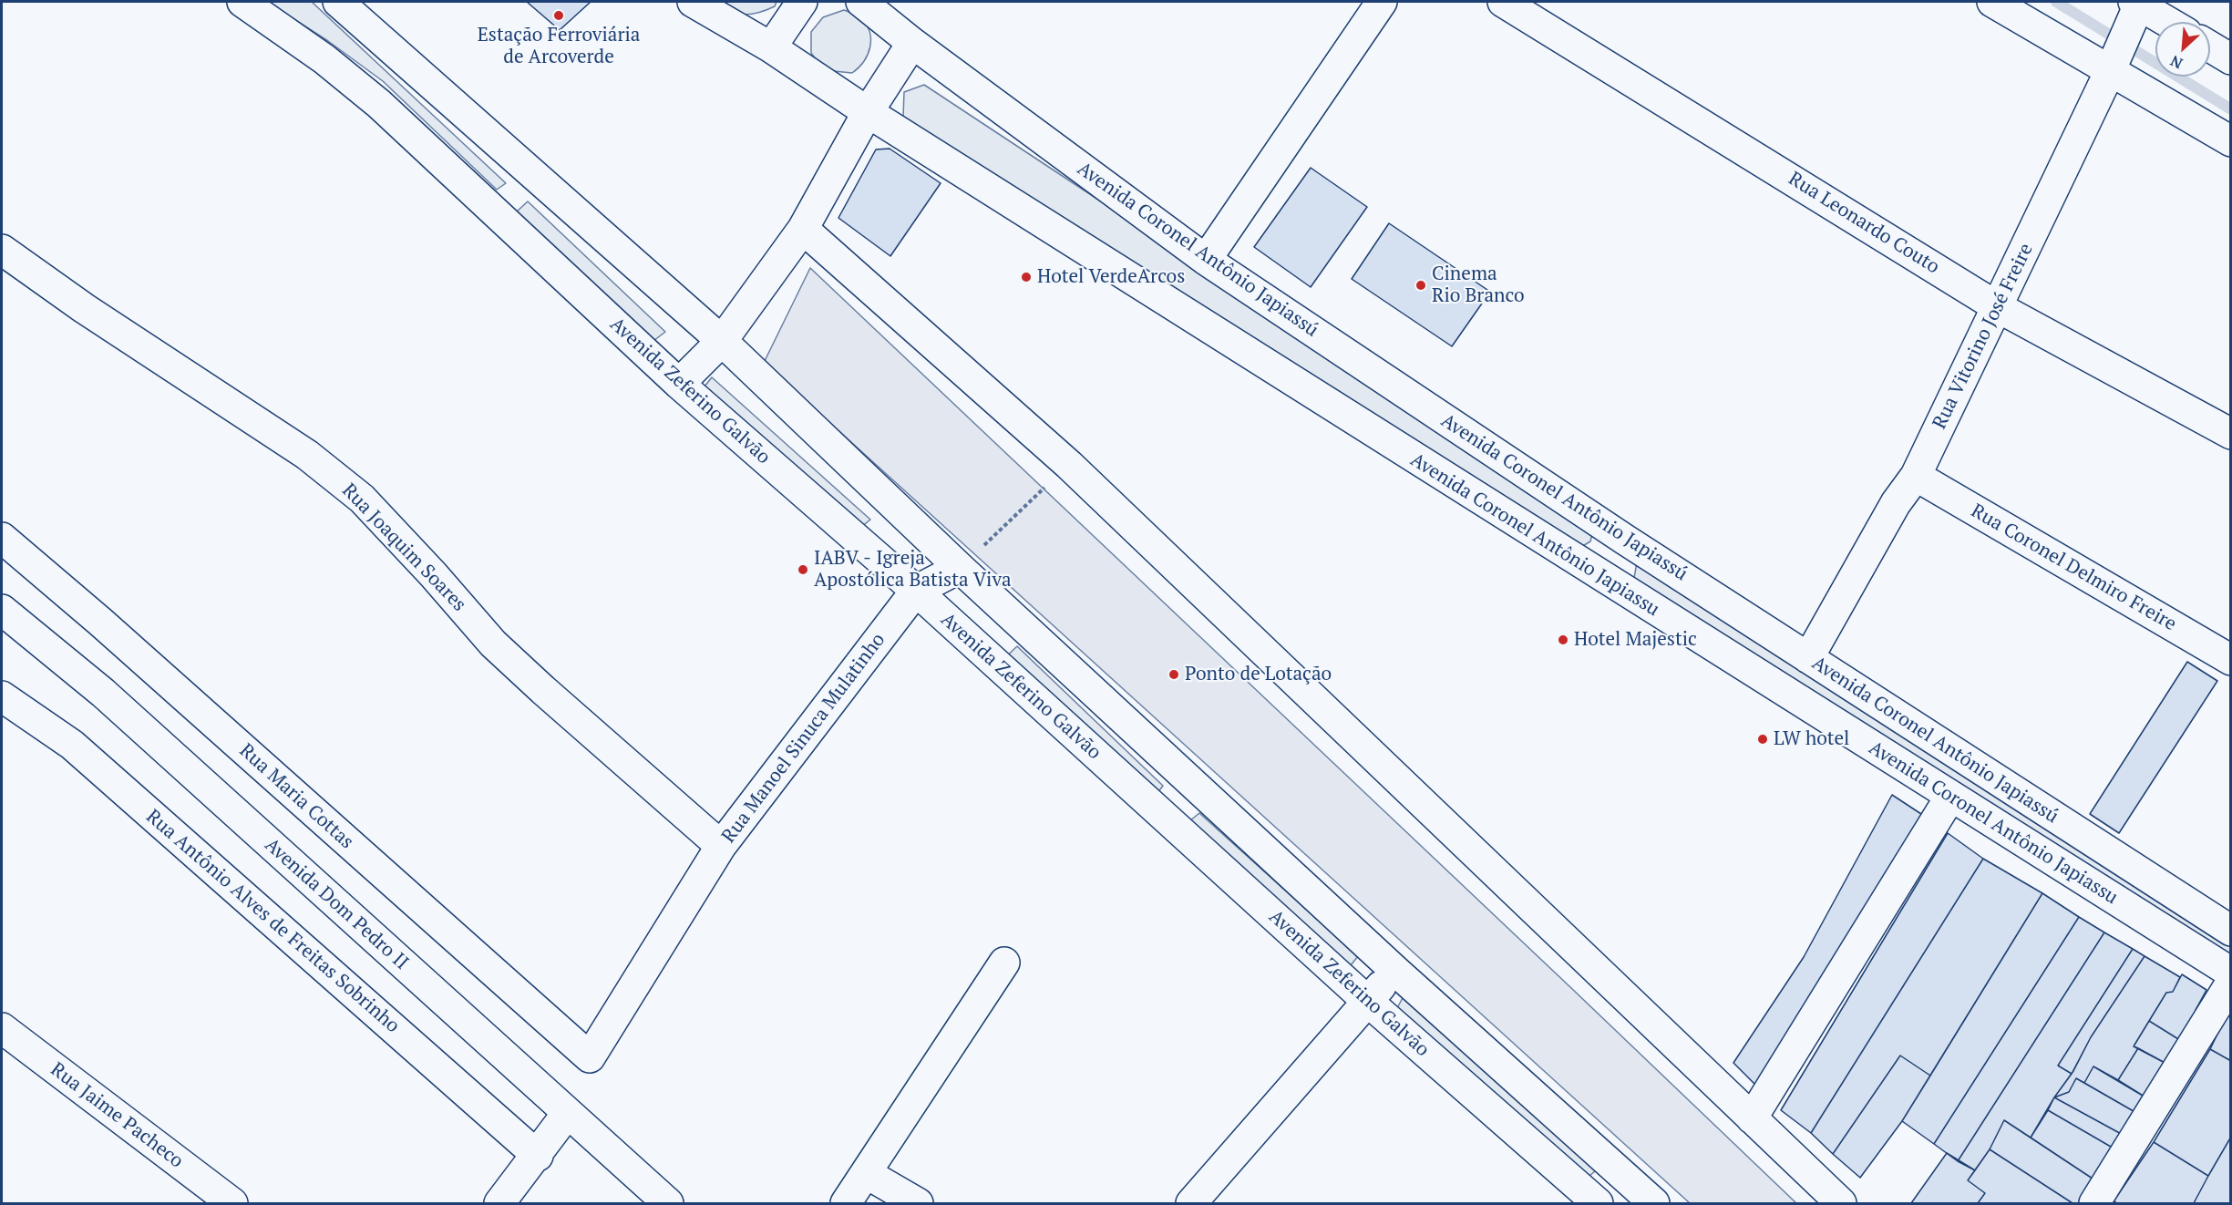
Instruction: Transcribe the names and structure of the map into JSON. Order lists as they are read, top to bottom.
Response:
{
  "streets": {
    "street": [
      "Rua Leonardo Couto",
      "Avenida Coronel Antônio Japiassú",
      "Rua Vitorino José Freire",
      "Avenida Zeferino Galvão",
      "Avenida Coronel Antônio Japiassu",
      "Rua Joaquim Soares",
      "Rua Coronel Delmiro Freire",
      "Rua Manoel Sinuca Mulatinho",
      "Rua Maria Cottas",
      "Avenida Dom Pedro II",
      "Rua Antônio Alves de Freitas Sobrinho",
      "Rua Jaime Pacheco"
    ]
  },
  "crossings": [
    ["Rua Leonardo Couto", "Rua Vitorino José Freire"],
    ["Avenida Coronel Antônio Japiassú", "Rua Vitorino José Freire"],
    ["Rua Vitorino José Freire", "Rua Coronel Delmiro Freire"],
    ["Avenida Zeferino Galvão", "Rua Manoel Sinuca Mulatinho"],
    ["Rua Joaquim Soares", "Rua Manoel Sinuca Mulatinho"],
    ["Rua Manoel Sinuca Mulatinho", "Rua Maria Cottas"]
  ],
  "places": [
    "Estação Ferroviária de Arcoverde",
    "Hotel VerdeArcos",
    "Cinema Rio Branco",
    "IABV - Igreja Apostólica Batista Viva",
    "Hotel Majestic",
    "Ponto de Lotação",
    "LW hotel"
  ],
  "north": "bottom left"
}
